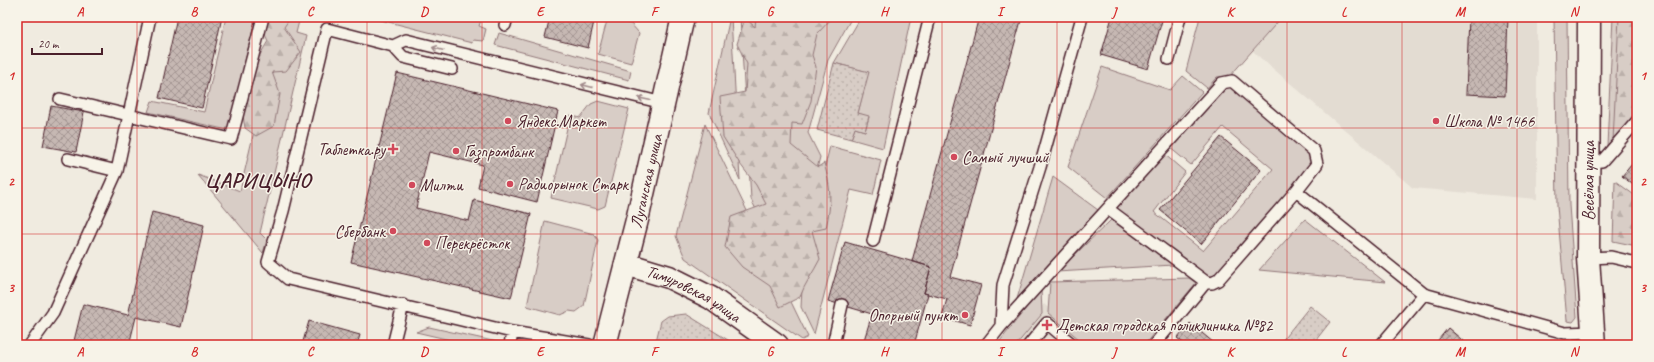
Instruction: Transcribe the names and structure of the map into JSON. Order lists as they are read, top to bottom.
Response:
{
  "streets": {
    "street": ["Луганская улица", "Весёлая улица", "Тимуровская улица"]
  },
  "crossings": [
    ["Луганская улица", "Тимуровская улица"]
  ],
  "districts": ["ЦАРИЦЫНО"],
  "places": {
    "other": [
      "Яндекс.Маркет",
      "Школа № 1466",
      "Газпромбанк",
      "Самый лучший",
      "Радиорынок Старк",
      "Милти",
      "Сбербанк",
      "Перекрёсток",
      "Опорный пункт"
    ],
    "health": ["Таблетка.ру", "Детская городская поликлиника №82"]
  },
  "scale_bar": "20 m",
  "grid": {
    "columns": [
      "A",
      "B",
      "C",
      "D",
      "E",
      "F",
      "G",
      "H",
      "I",
      "J",
      "K",
      "L",
      "M",
      "N"
    ],
    "rows": ["1", "2", "3"]
  }
}
